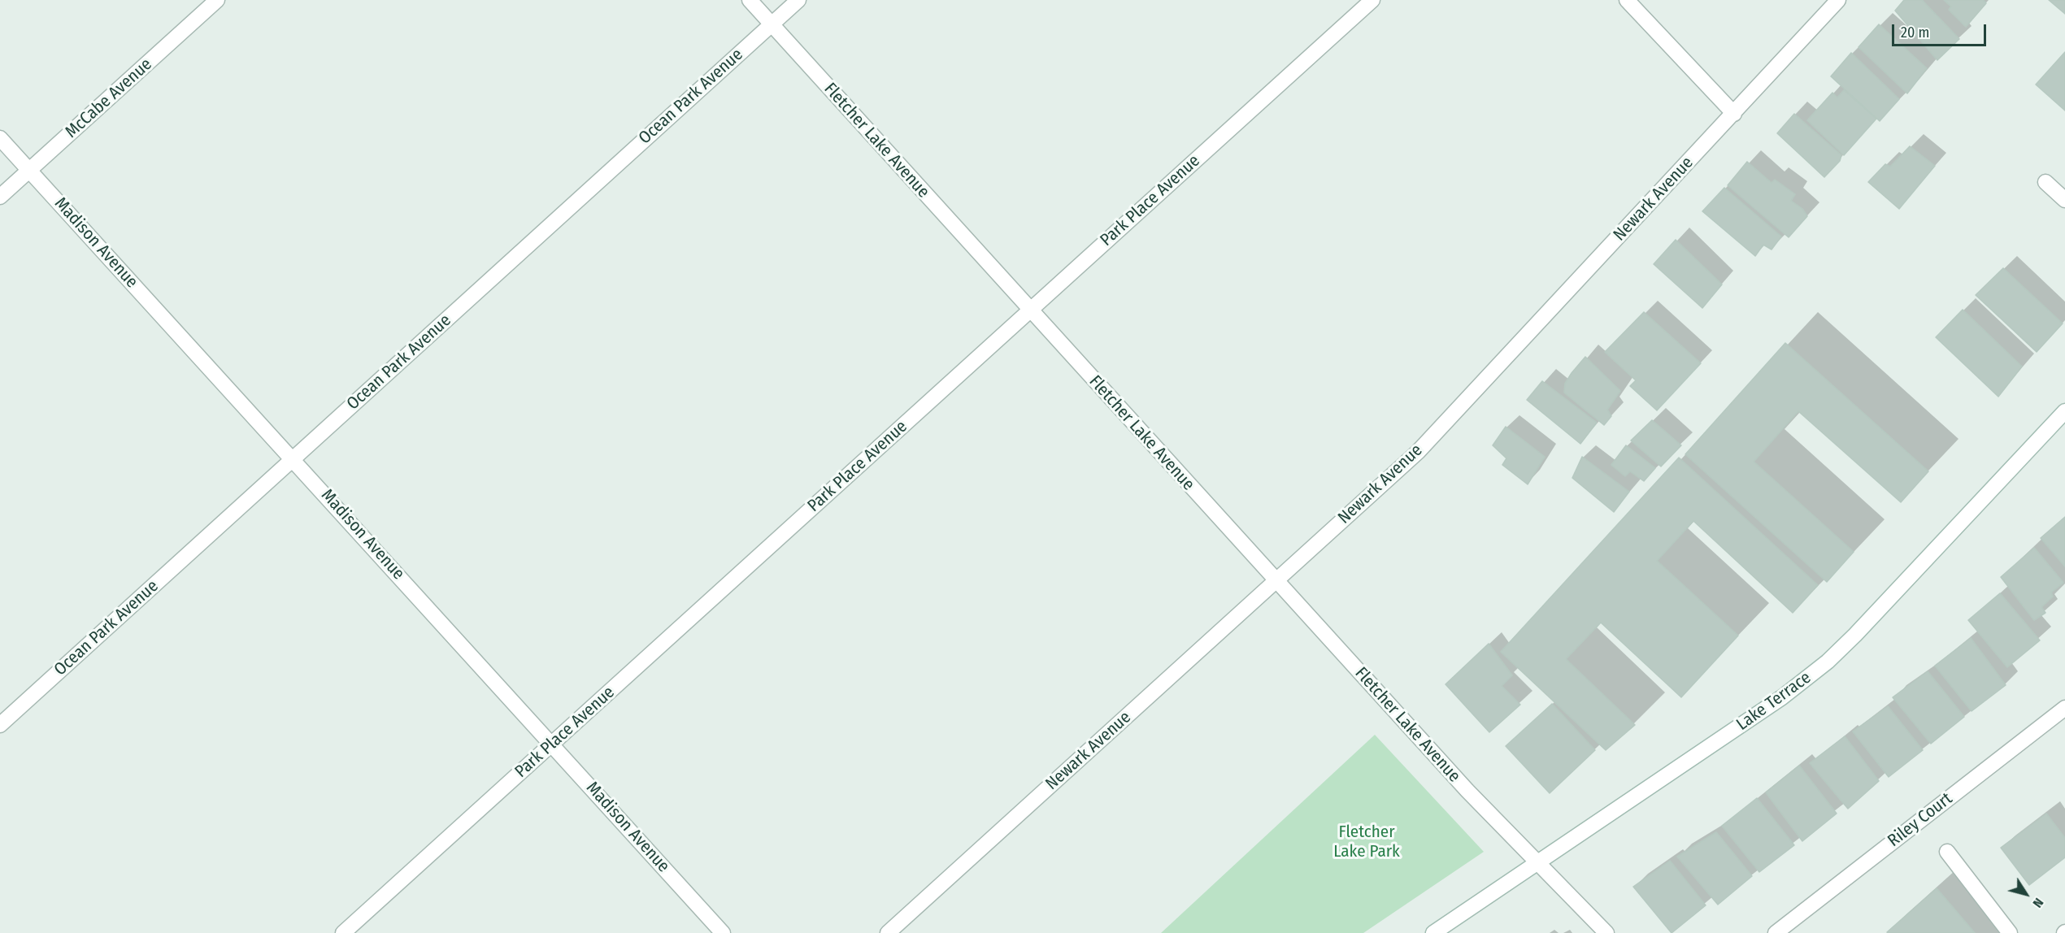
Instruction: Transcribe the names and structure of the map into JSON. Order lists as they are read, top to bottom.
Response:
{
  "streets": {
    "street": [
      "Ocean Park Avenue",
      "McCabe Avenue",
      "Fletcher Lake Avenue",
      "Newark Avenue",
      "Park Place Avenue",
      "Madison Avenue",
      "Lake Terrace",
      "Riley Court"
    ]
  },
  "crossings": [
    ["Ocean Park Avenue", "Fletcher Lake Avenue"],
    ["Ocean Park Avenue", "Madison Avenue"],
    ["McCabe Avenue", "Madison Avenue"],
    ["Fletcher Lake Avenue", "Newark Avenue"],
    ["Fletcher Lake Avenue", "Park Place Avenue"],
    ["Fletcher Lake Avenue", "Lake Terrace"],
    ["Park Place Avenue", "Madison Avenue"]
  ],
  "parks": ["Fletcher Lake Park"],
  "scale_bar": "20 m",
  "north": "bottom right"
}
